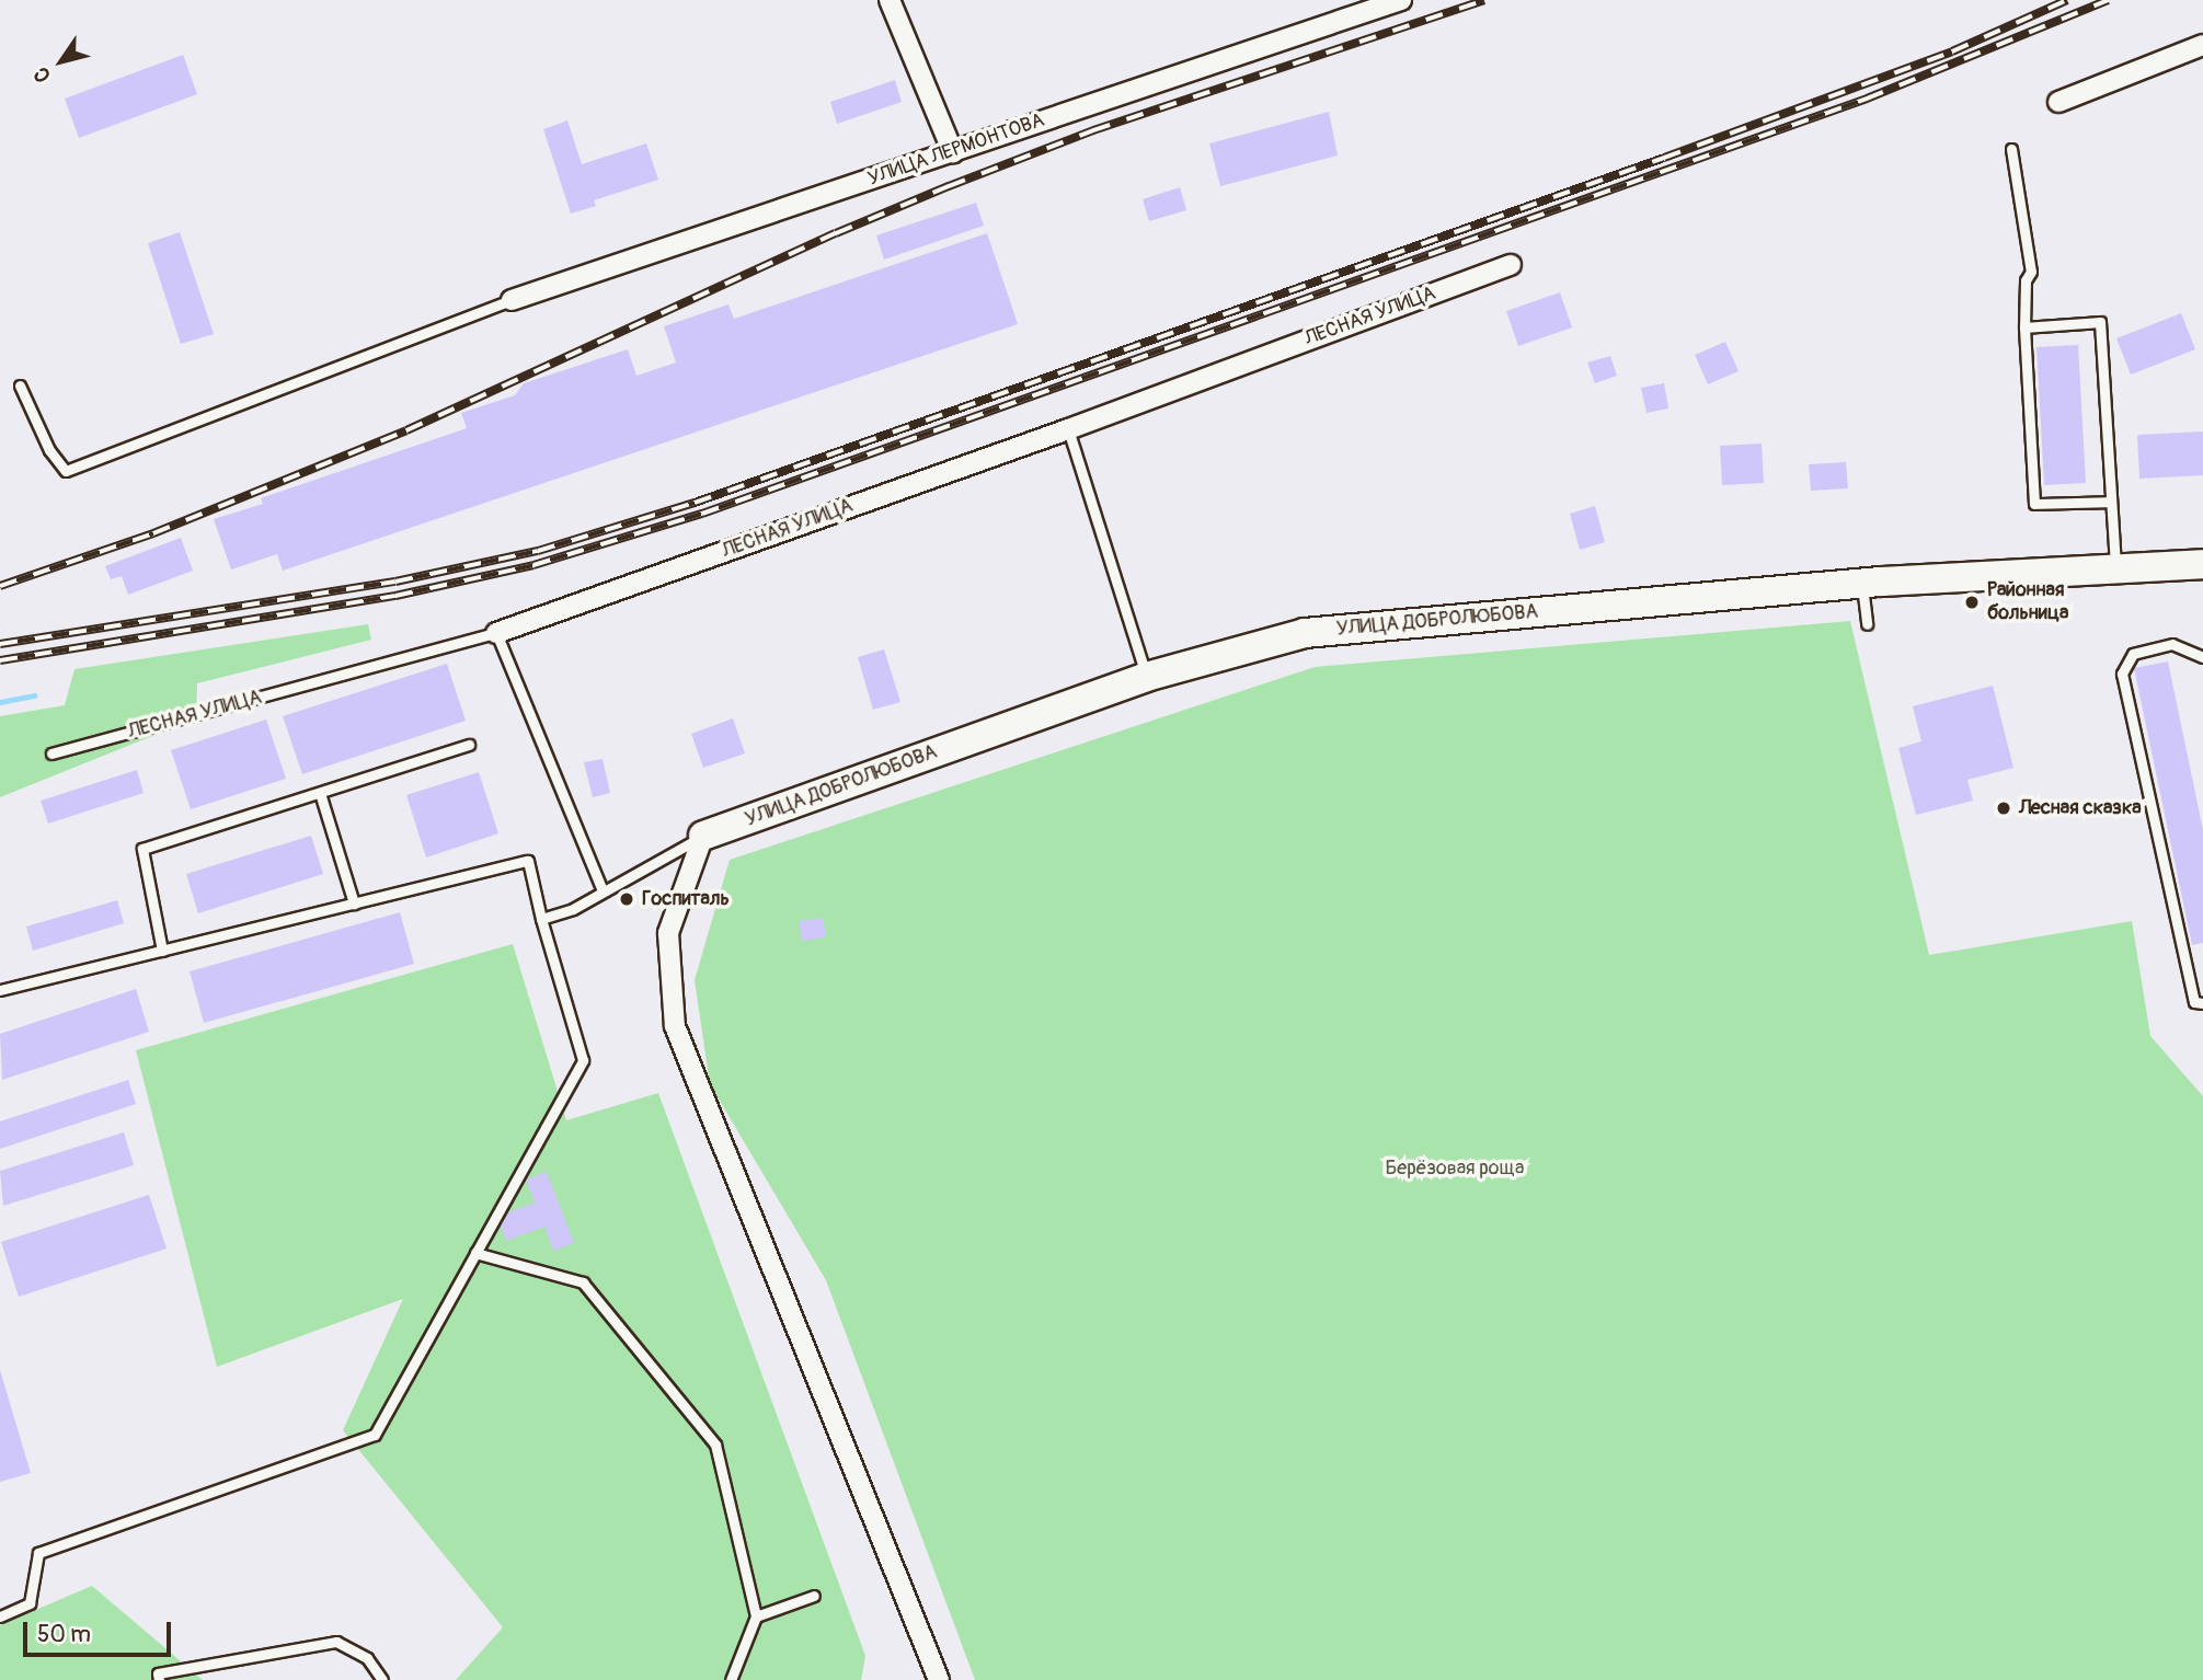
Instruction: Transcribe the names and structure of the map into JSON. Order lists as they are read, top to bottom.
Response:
{
  "streets": {
    "street": ["УЛИЦА ЛЕРМОНТОВА", "ЛЕСНАЯ УЛИЦА", "УЛИЦА ДОБРОЛЮБОВА"]
  },
  "parks": ["Берёзовая роща"],
  "places": ["Районная больница", "Лесная сказка", "Госпиталь"],
  "scale_bar": "50 m",
  "north": "bottom left"
}
